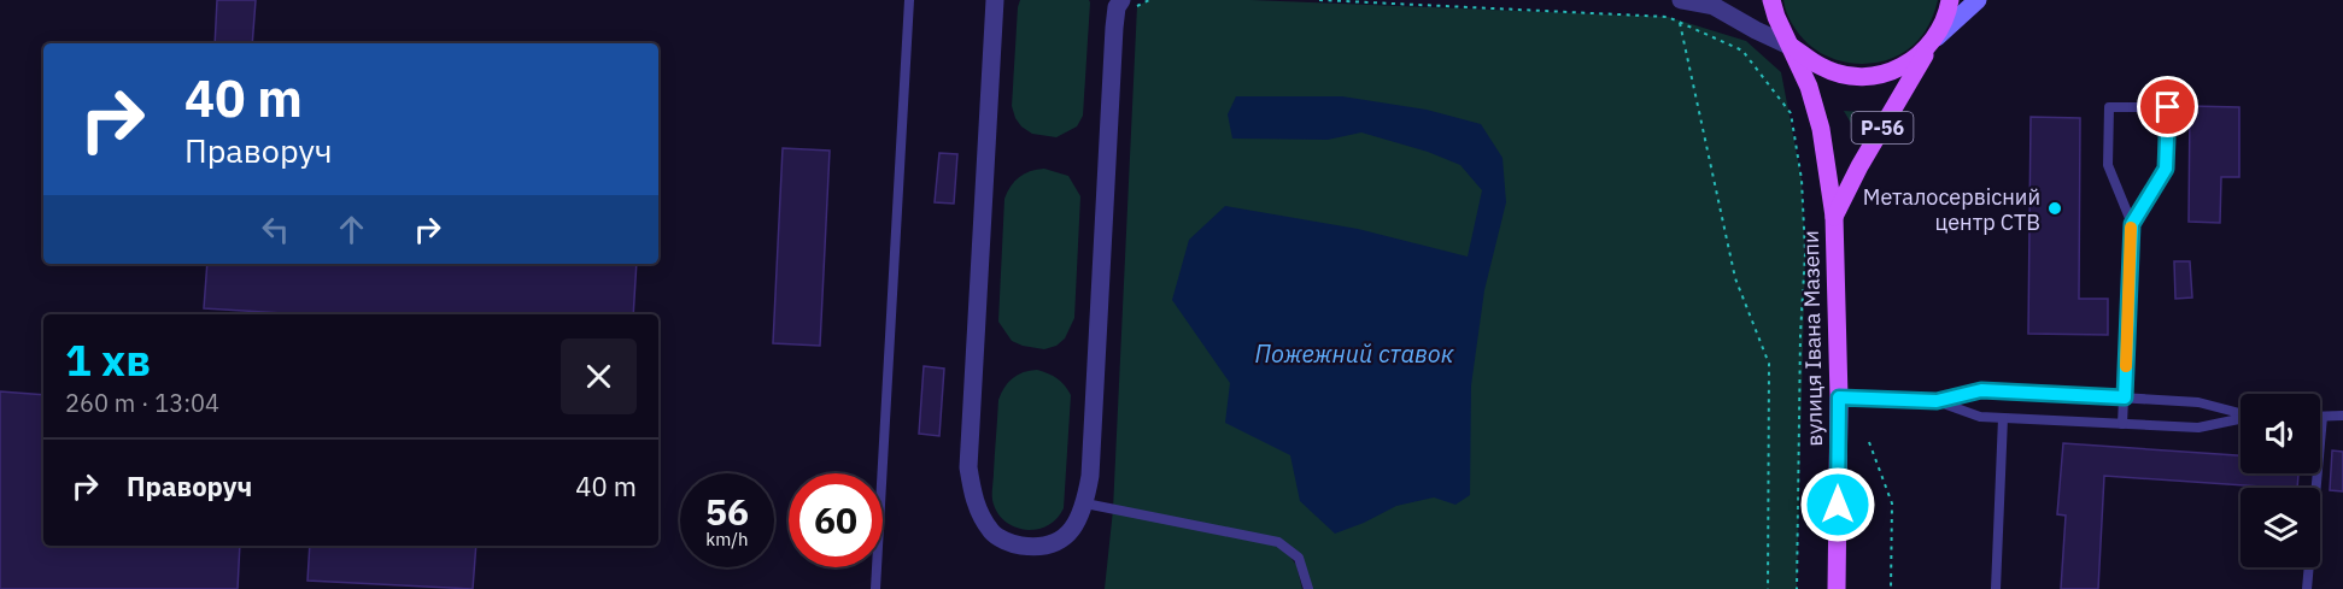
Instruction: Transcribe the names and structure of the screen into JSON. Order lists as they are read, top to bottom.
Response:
{
  "streets": {
    "main road": ["Р-56", "вулиця Івана Мазепи"]
  },
  "crossings": [
    ["Р-56", "вулиця Івана Мазепи"]
  ],
  "water": ["Пожежний ставок"],
  "places": ["Металосервісний центр СТВ"],
  "page": {
    "turn": ["40 m", "Праворуч"],
    "heading": ["1 хв", "260 m · 13:04"],
    "list": [
      {
        "name": "Праворуч",
        "value": "40 m"
      }
    ],
    "speed": "56 km/h",
    "limit": "60"
  }
}
